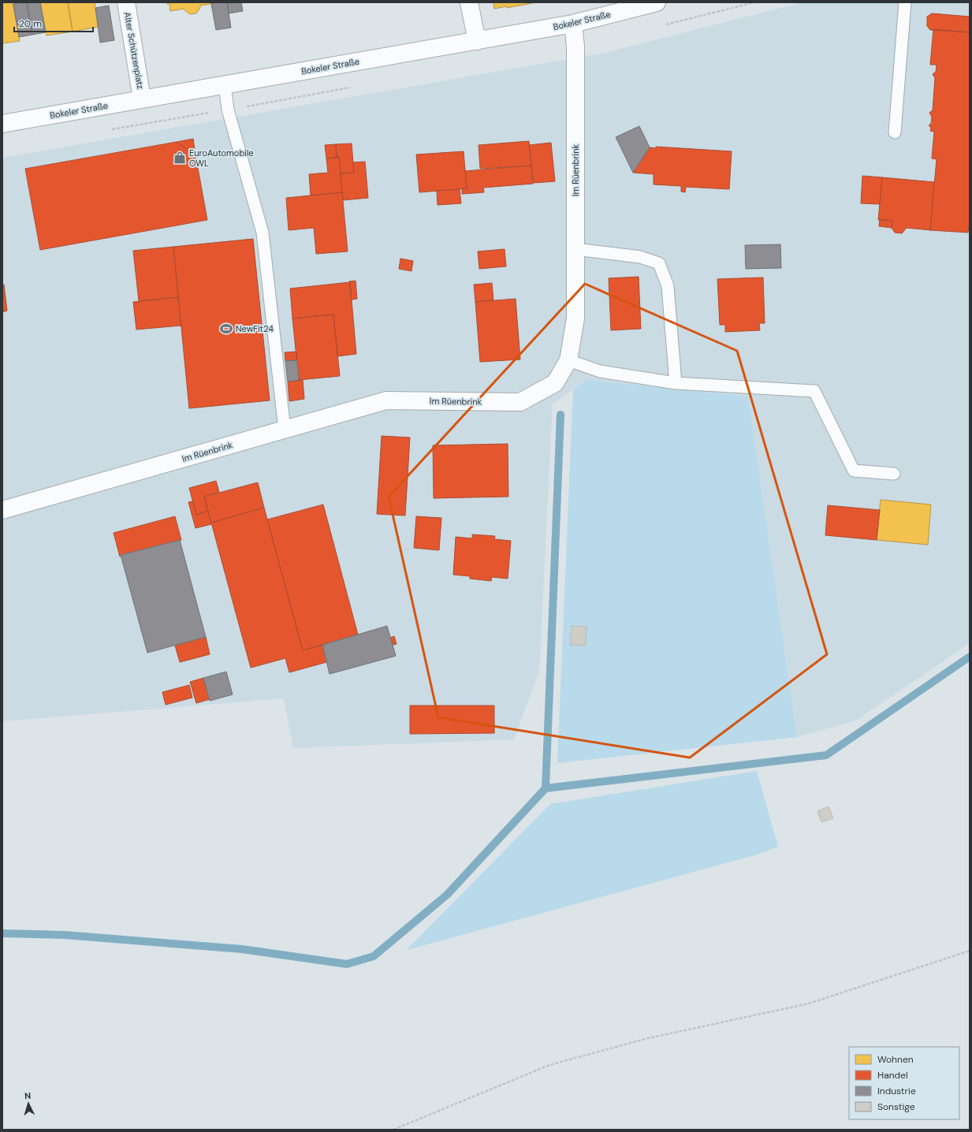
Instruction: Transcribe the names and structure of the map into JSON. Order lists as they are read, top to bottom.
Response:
{
  "streets": {
    "street": ["Bokeler Straße", "Alter Schützenplatz", "Im Rüenbrink"]
  },
  "crossings": [
    ["Bokeler Straße", "Alter Schützenplatz"],
    ["Bokeler Straße", "Im Rüenbrink"]
  ],
  "places": {
    "shop": ["EuroAutomobile OWL"],
    "sports": ["NewFit24"]
  },
  "legend": [
    "Wohnen",
    "Handel",
    "Industrie",
    "Sonstige"
  ],
  "scale_bar": "20 m",
  "north": "top"
}
